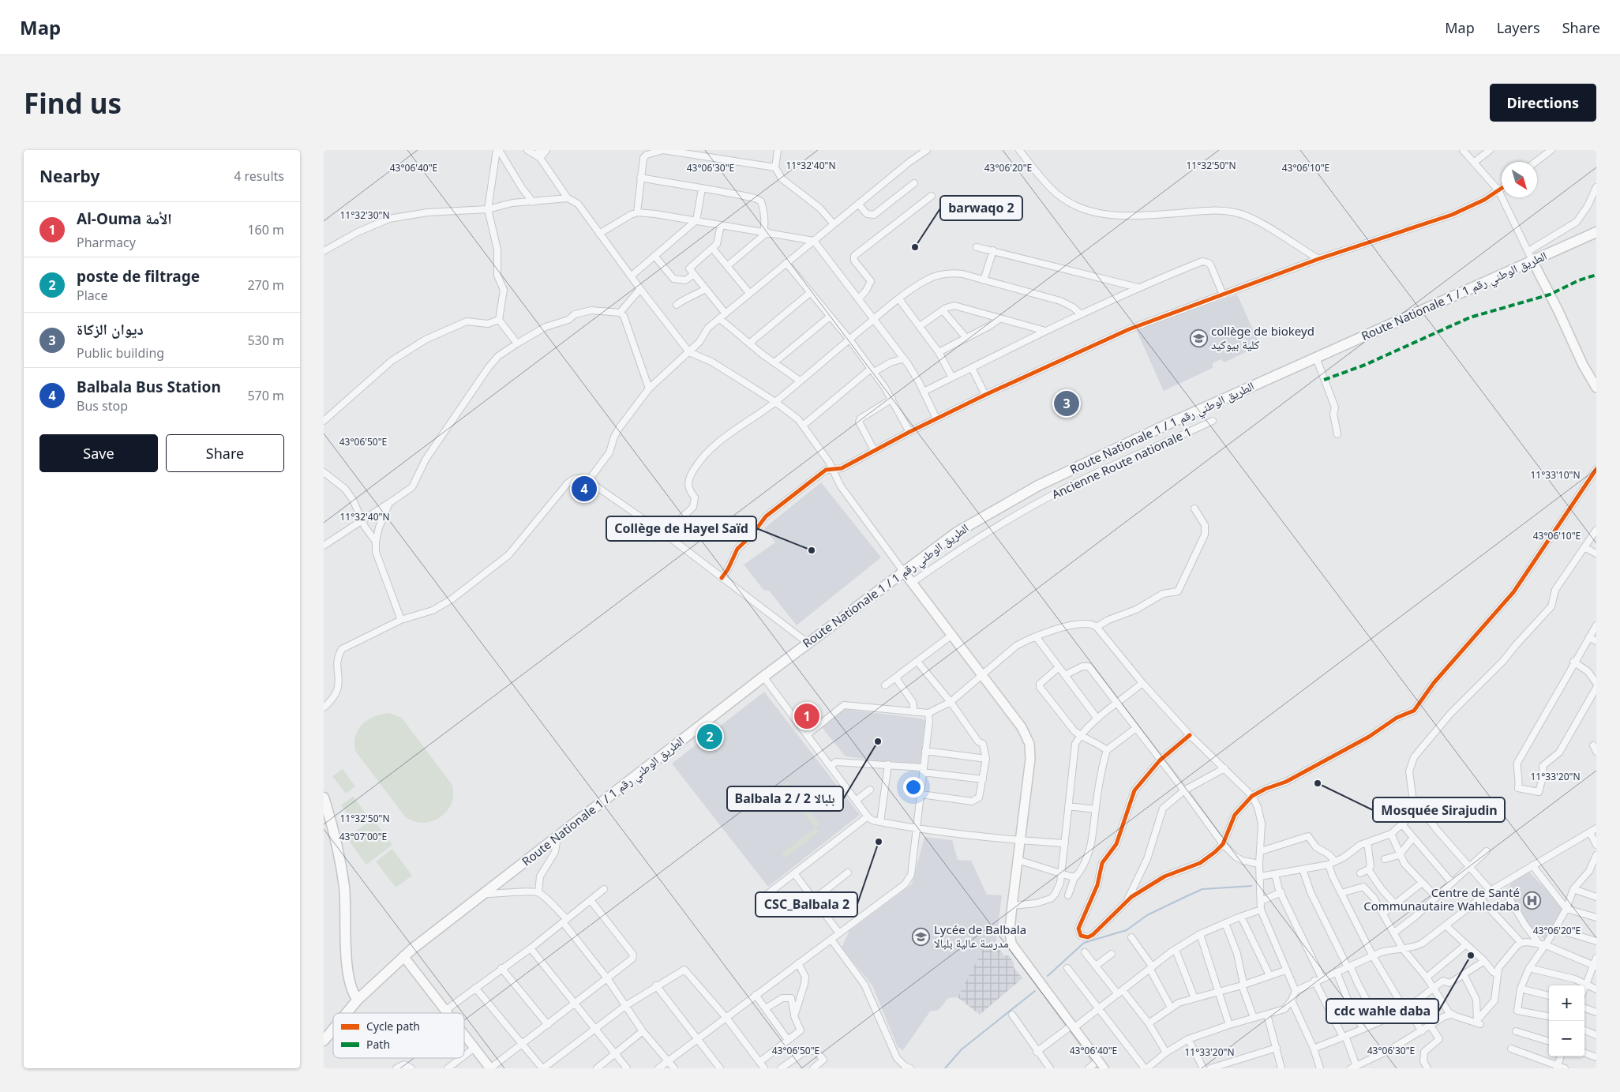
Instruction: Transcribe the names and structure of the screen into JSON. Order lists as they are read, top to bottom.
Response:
{
  "streets": {
    "main road": ["Route Nationale 1 / الطريق الوطني رقم 1"],
    "street": ["Ancienne Route nationale 1"]
  },
  "places": {
    "other": [
      "barwaqo 2",
      "Collège de Hayel Saïd",
      "Balbala 2 / بلبالا 2",
      "Mosquée Sirajudin",
      "CSC_Balbala 2",
      "cdc wahle daba"
    ],
    "school or university": ["collège de biokeyd كلية بيوكيد", "Lycée de Balbala مدرسة عالية بلبالا"],
    "hospital": ["Centre de Santé Communautaire Wahledaba"]
  },
  "legend": ["Cycle path", "Path"],
  "north": "bottom right",
  "page": {
    "header": "Map",
    "nav": ["Map", "Layers", "Share"],
    "buttons": [
      "Directions",
      ["Save", "Share"]
    ],
    "title": "Find us",
    "heading": ["Nearby", "4 results"],
    "list": [
      {
        "mark": "1",
        "name": "Al-Ouma الأمة",
        "note": "Pharmacy",
        "value": "160 m"
      },
      {
        "mark": "2",
        "name": "poste de filtrage",
        "note": "Place",
        "value": "270 m"
      },
      {
        "mark": "3",
        "name": "ديوان الزكاة",
        "note": "Public building",
        "value": "530 m"
      },
      {
        "mark": "4",
        "name": "Balbala Bus Station",
        "note": "Bus stop",
        "value": "570 m"
      }
    ],
    "pins": [
      "3",
      "4",
      "1",
      "2"
    ],
    "map_buttons": ["+", "−"]
  },
  "coordinates": [
    "11°32'40\"N",
    "11°32'50\"N",
    "43°06'40\"E",
    "43°06'30\"E",
    "43°06'20\"E",
    "43°06'10\"E",
    "11°32'30\"N",
    "43°06'50\"E",
    "11°33'10\"N",
    "11°33'20\"N",
    "43°07'00\"E"
  ]
}
